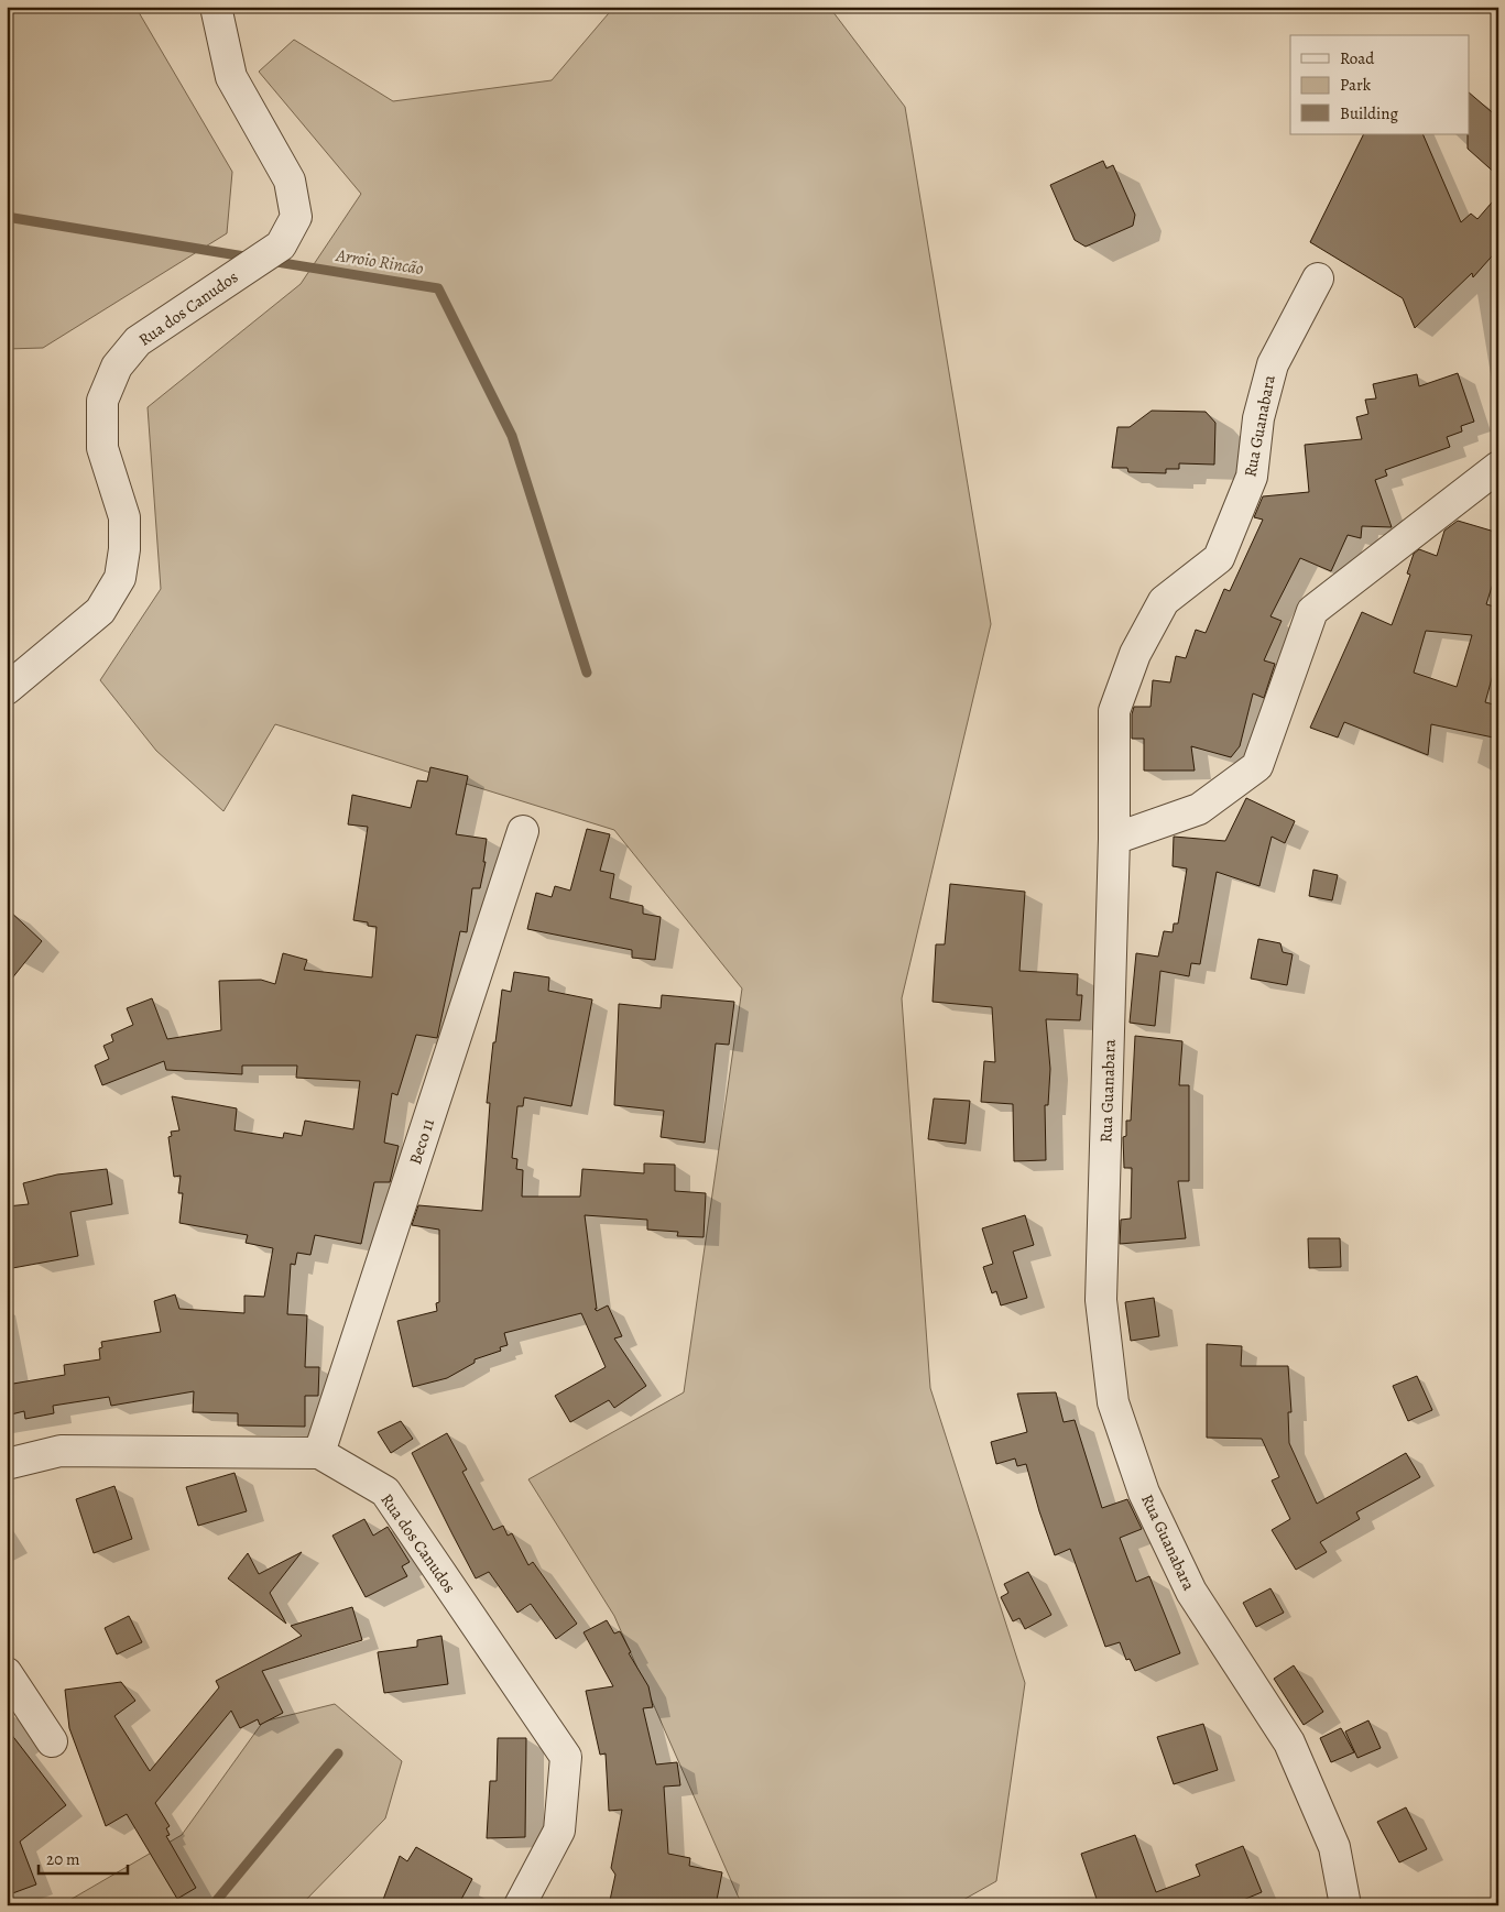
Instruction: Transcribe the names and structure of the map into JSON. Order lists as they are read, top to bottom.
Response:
{
  "streets": {
    "street": ["Rua dos Canudos", "Rua Guanabara", "Beco 11"]
  },
  "crossings": [
    ["Rua dos Canudos", "Beco 11"]
  ],
  "water": ["Arroio Rincão"],
  "legend": ["Road", "Park", "Building"],
  "scale_bar": "20 m"
}
